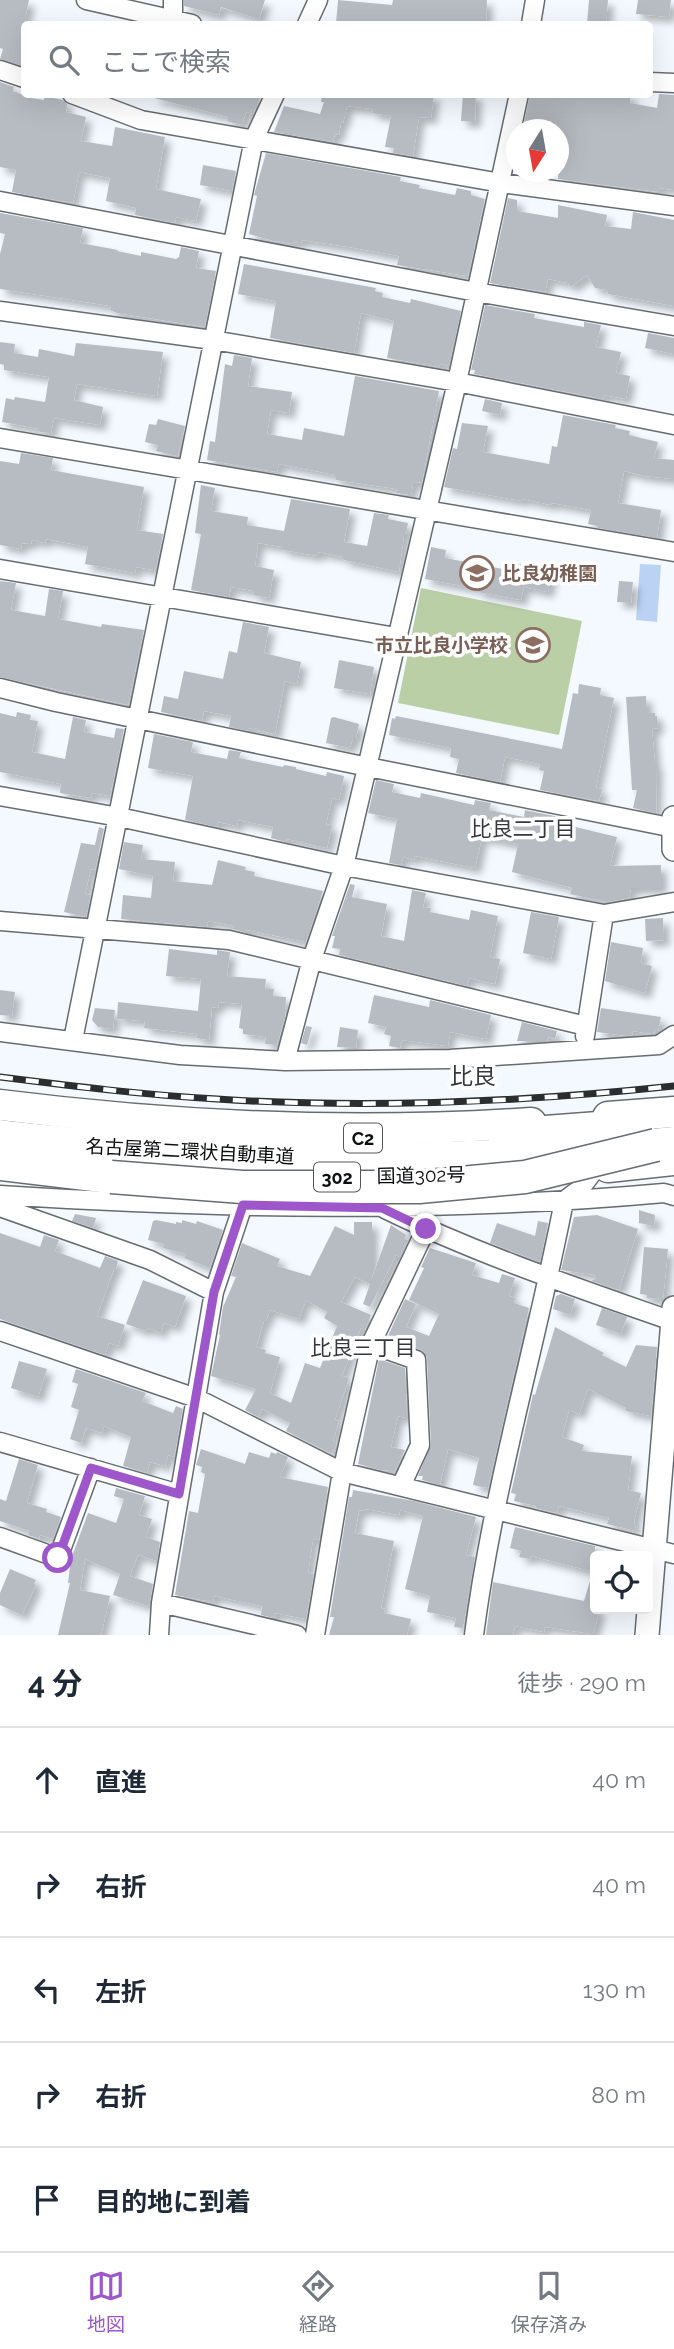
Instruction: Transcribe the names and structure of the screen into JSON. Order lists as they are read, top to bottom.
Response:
{
  "streets": {
    "highway": [
      "C2",
      "名古屋第二環状自動車道",
      "国道302号",
      "302"
    ]
  },
  "crossings": [
    ["名古屋第二環状自動車道", "国道302号"]
  ],
  "districts": ["比良二丁目", "比良", "比良三丁目"],
  "places": {
    "school or university": ["比良幼稚園", "市立比良小学校"]
  },
  "north": "bottom",
  "page": {
    "search": "ここで検索",
    "heading": ["4 分", "徒歩 · 290 m"],
    "list": [
      ["直進", "40 m"],
      ["右折", "40 m"],
      ["左折", "130 m"],
      ["右折", "80 m"],
      "目的地に到着"
    ],
    "nav": ["地図", "経路", "保存済み"]
  }
}
